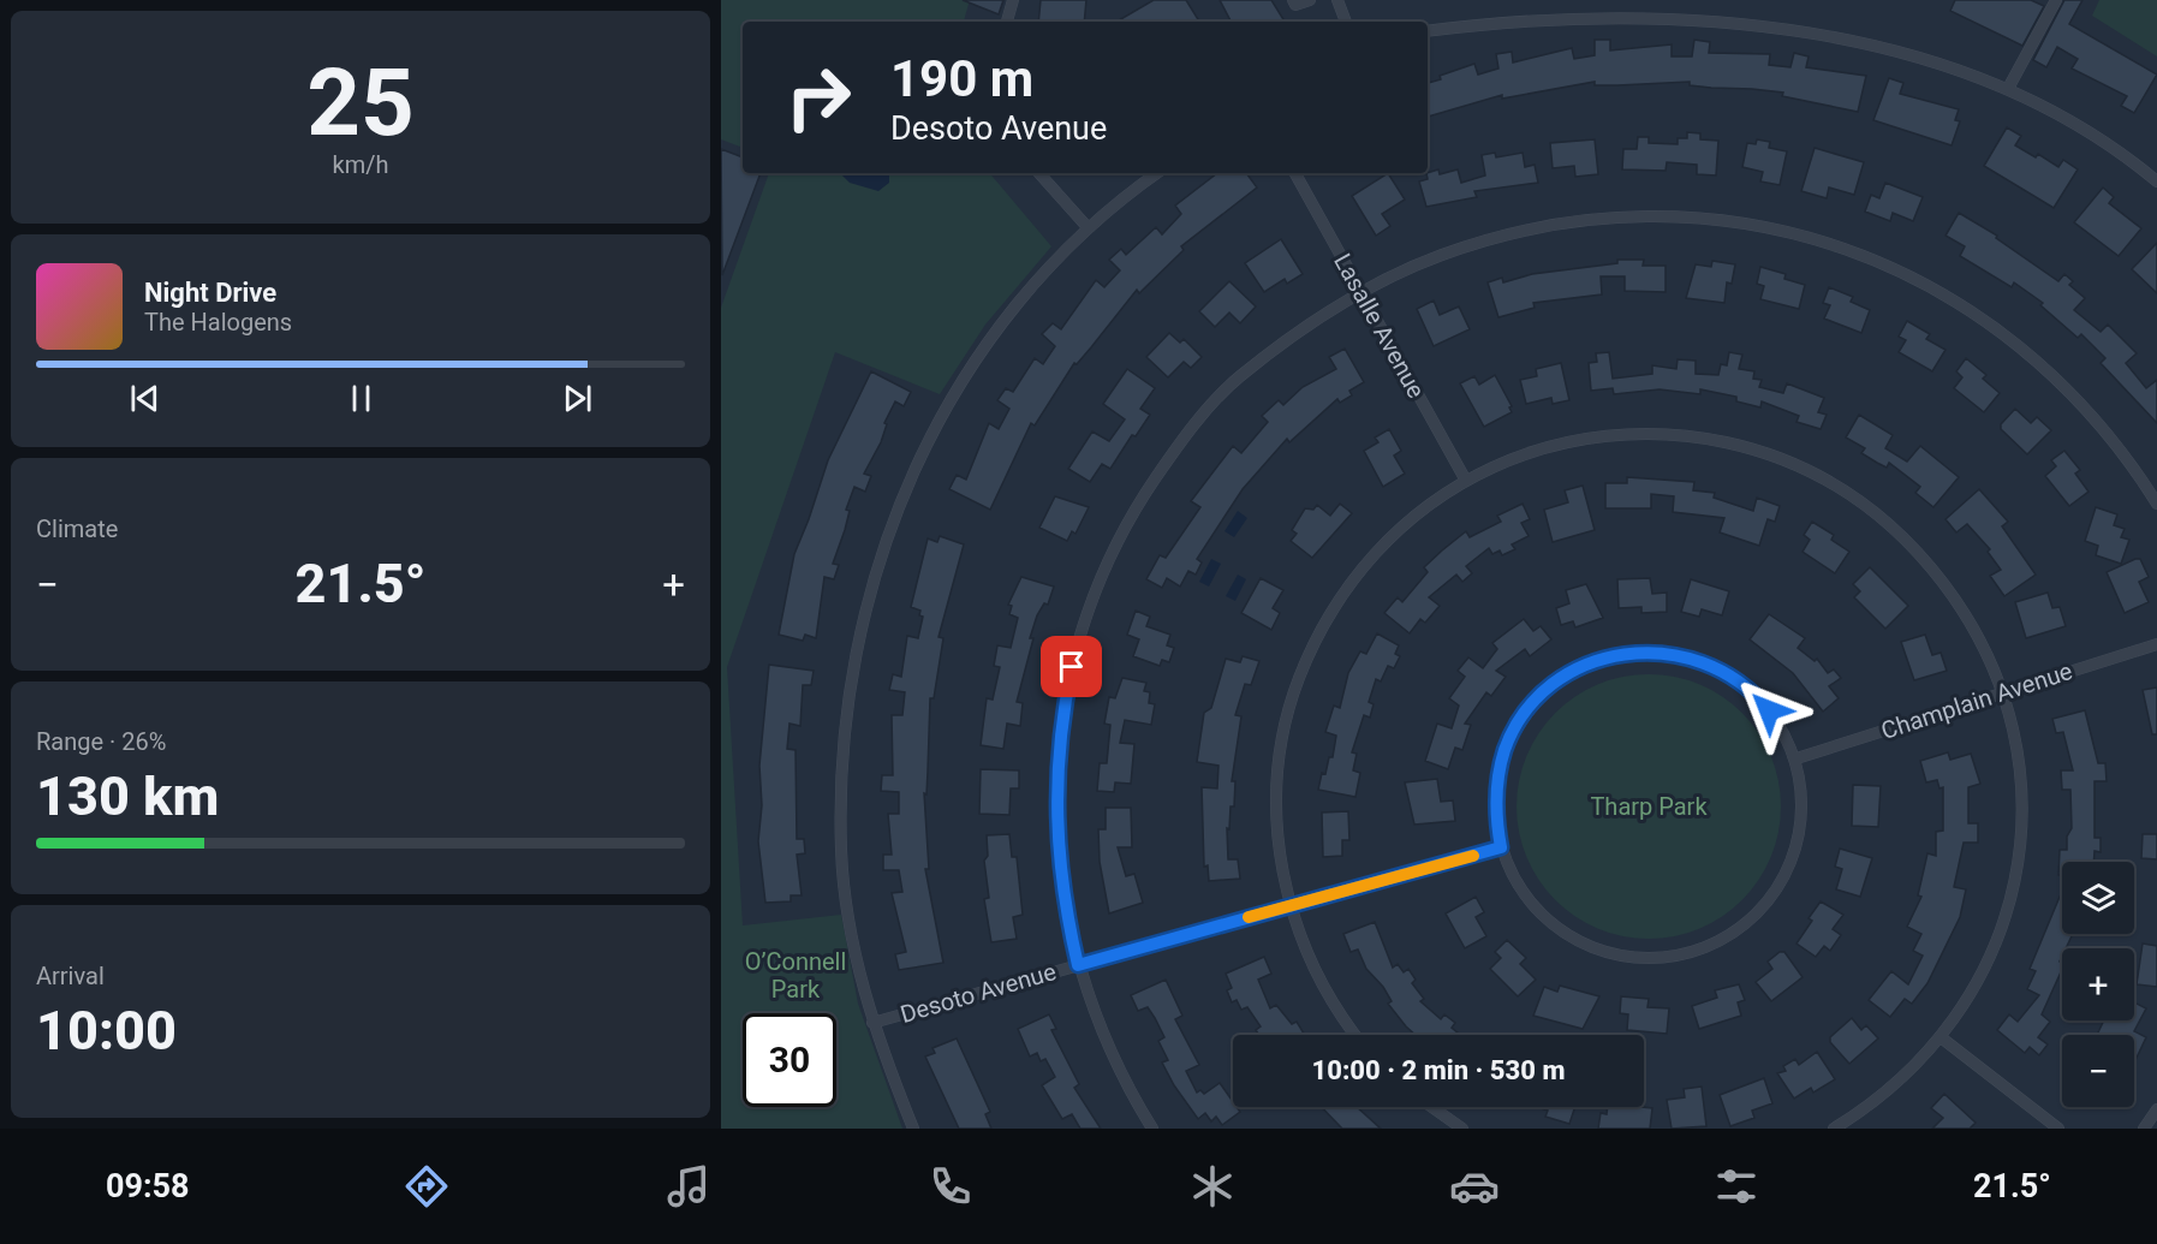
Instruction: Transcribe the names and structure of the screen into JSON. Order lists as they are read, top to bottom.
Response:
{
  "streets": {
    "street": ["Lasalle Avenue", "Champlain Avenue", "Desoto Avenue"]
  },
  "parks": ["Tharp Park", "O’Connell Park"],
  "page": {
    "tile": [
      ["25", "km/h"],
      "Climate",
      ["Range · 26%", "130 km"],
      ["Arrival", "10:00"]
    ],
    "turn": ["190 m", "Desoto Avenue"],
    "song": ["Night Drive", "The Halogens"],
    "heat": ["−", "21.5°", "+"],
    "map_buttons": ["+", "−"],
    "limit": "30",
    "trip": "10:00 · 2 min · 530 m",
    "tabs": ["09:58", "21.5°"]
  }
}
